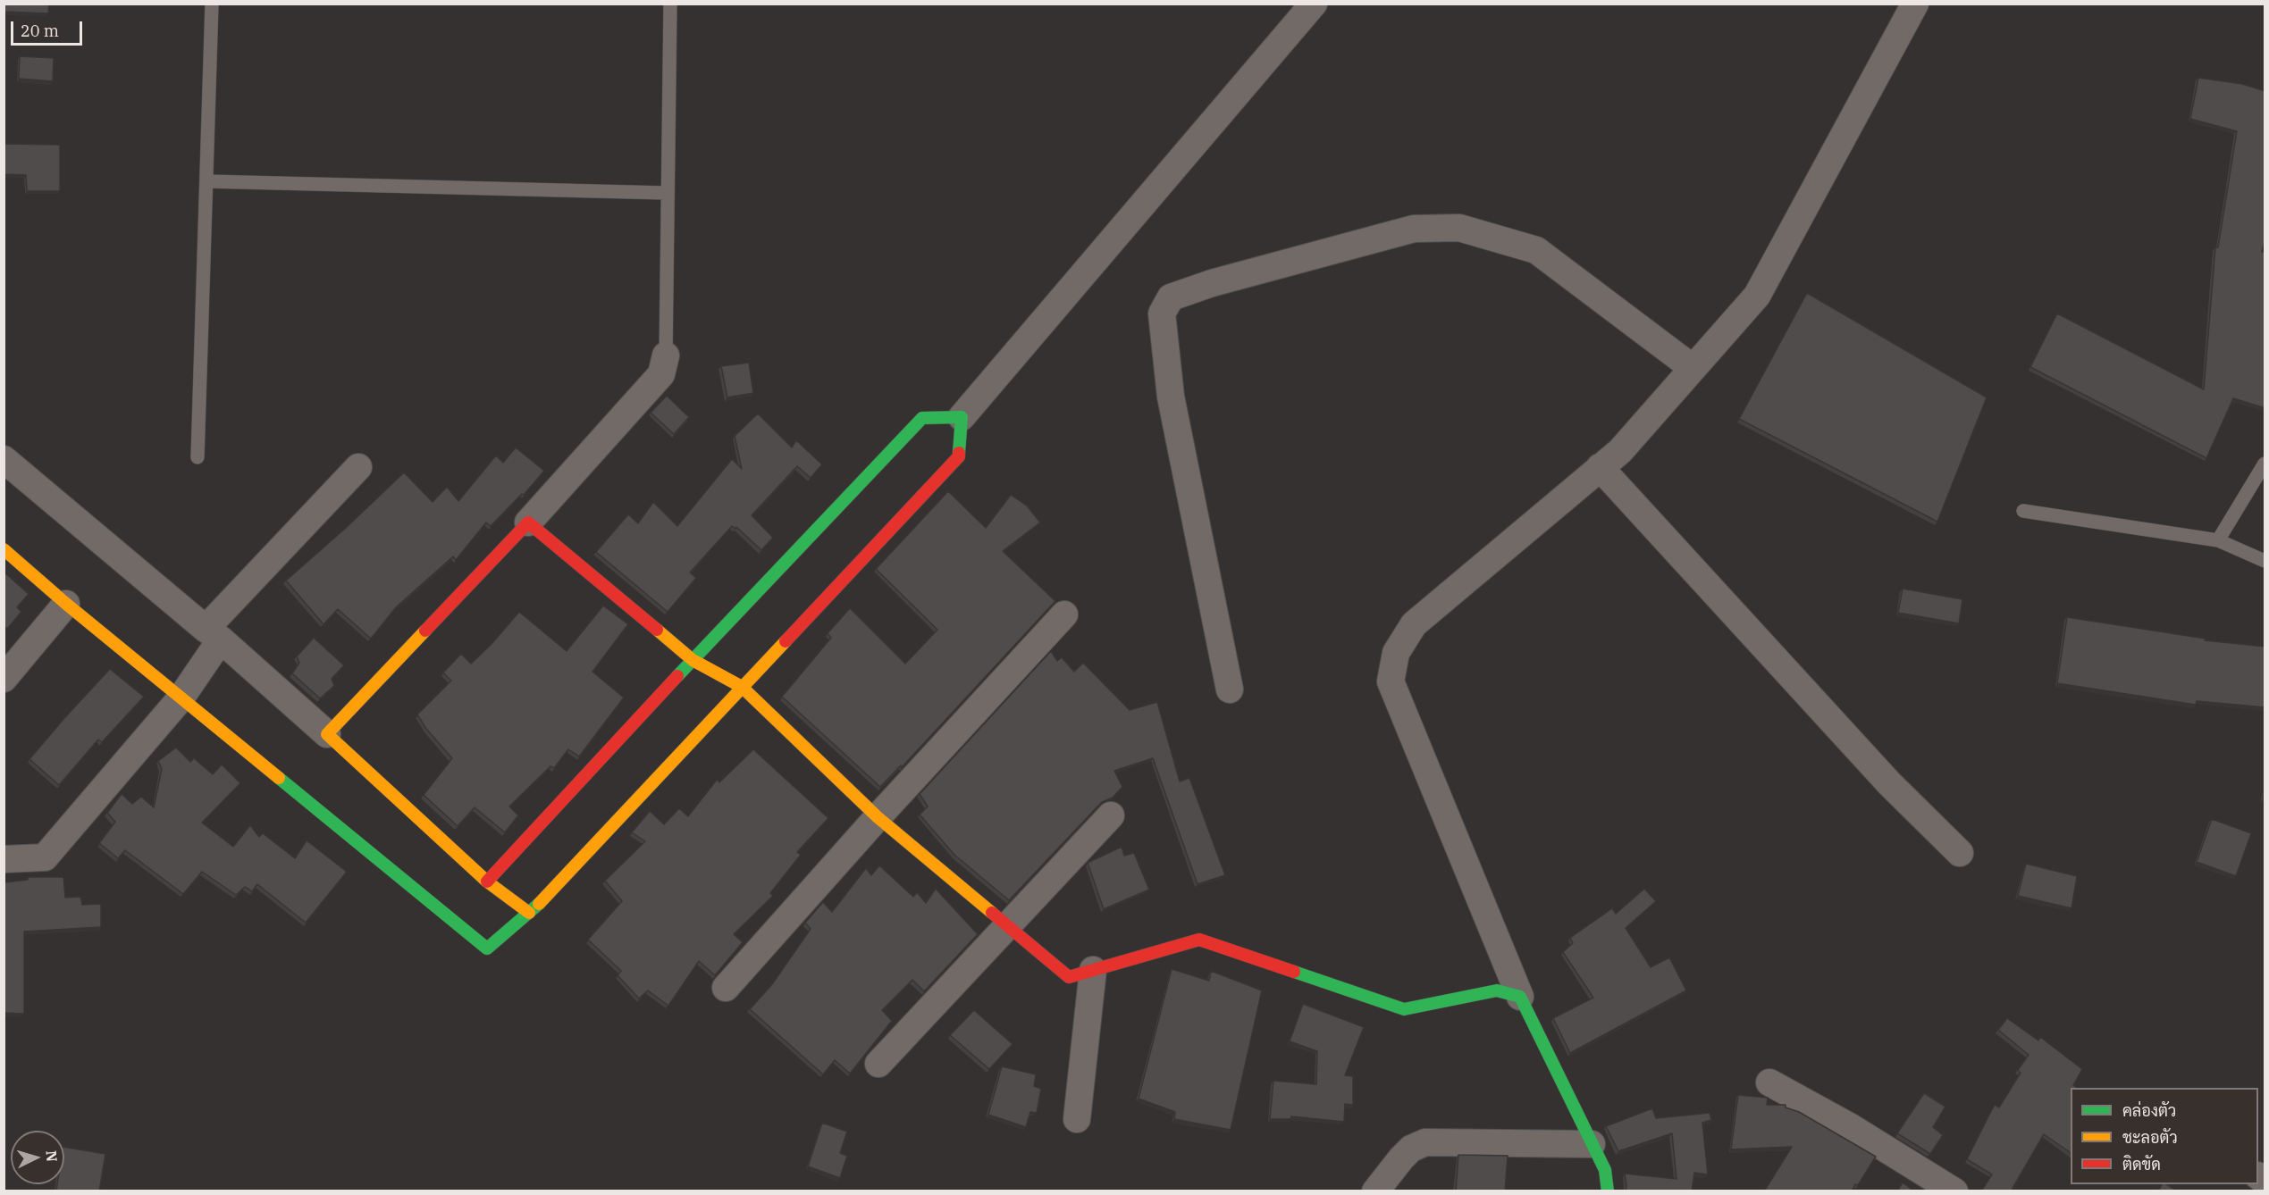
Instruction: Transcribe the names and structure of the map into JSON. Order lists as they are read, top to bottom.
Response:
{
  "legend": ["คล่องตัว", "ชะลอตัว", "ติดขัด"],
  "scale_bar": "20 m",
  "north": "right"
}
